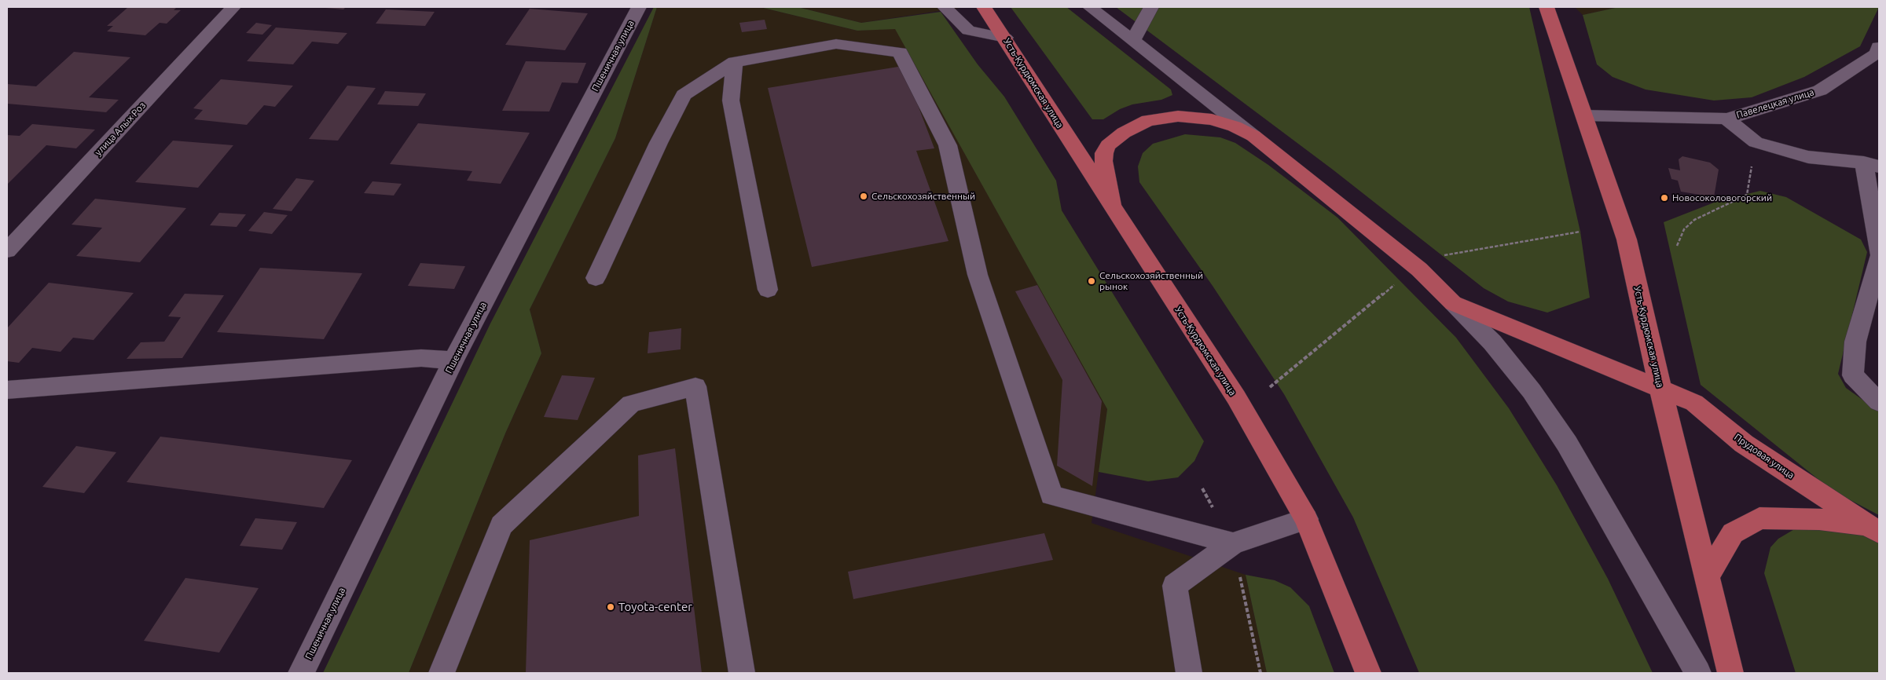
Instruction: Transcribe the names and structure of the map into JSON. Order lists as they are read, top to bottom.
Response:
{
  "streets": {
    "main road": ["Усть-Курдюмская улица", "Прудовая улица"],
    "street": ["Пшеничная улица", "Павелецкая улица", "улица Алых Роз"]
  },
  "crossings": [
    ["Усть-Курдюмская улица", "Павелецкая улица"],
    ["Усть-Курдюмская улица", "Прудовая улица"]
  ],
  "places": [
    "Сельскохозяйственный",
    "Новосоколовогорский",
    "Сельскохозяйственный рынок",
    "Toyota-center"
  ]
}
